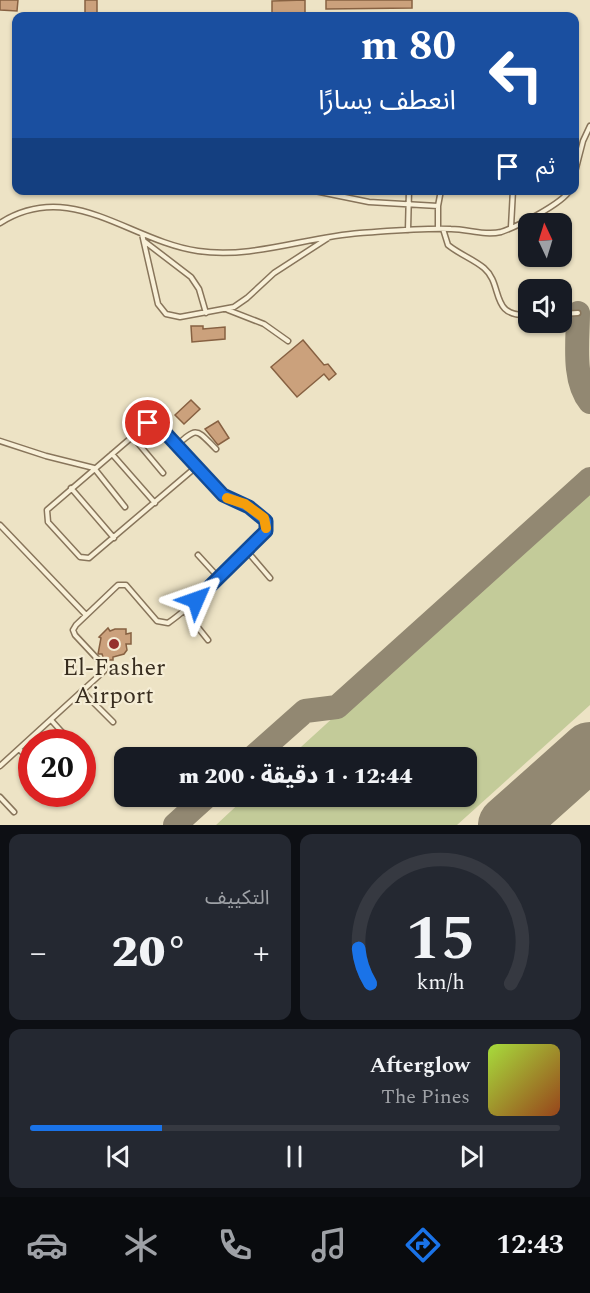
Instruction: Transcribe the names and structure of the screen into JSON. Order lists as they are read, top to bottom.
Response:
{
  "places": ["El-Fasher Airport"],
  "north": "top",
  "page": {
    "turn": ["80 m", "انعطف يسارًا"],
    "then": "ثم",
    "limit": "20",
    "trip": "12:44 · 1 دقيقة · 200 m",
    "tile": "التكييف",
    "heat": ["−", "20°", "+"],
    "song": ["Afterglow", "The Pines"],
    "tabs": "12:43",
    "gauge": ["15", "km/h"]
  }
}
